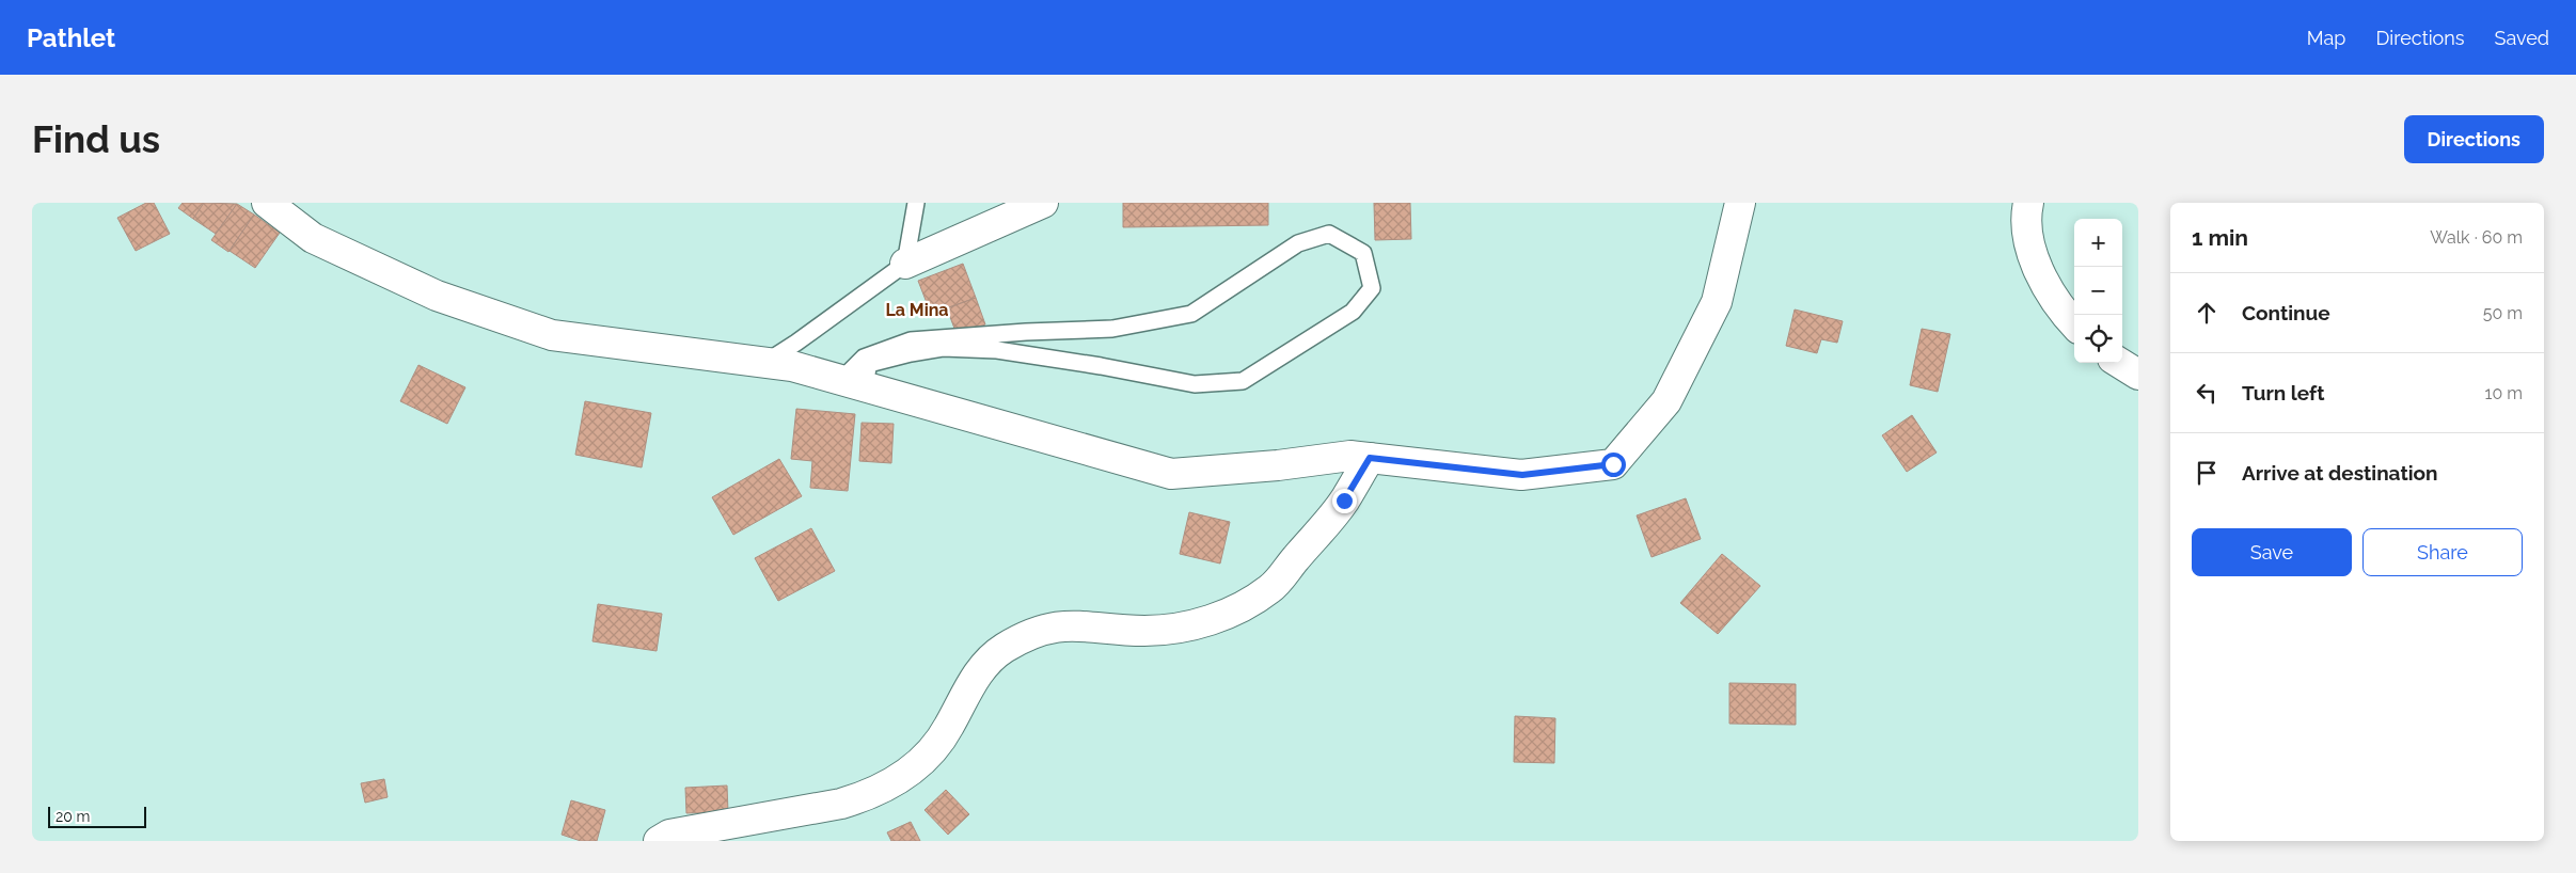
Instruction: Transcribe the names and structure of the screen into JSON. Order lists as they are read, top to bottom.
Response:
{
  "districts": ["La Mina"],
  "scale_bar": "20 m",
  "page": {
    "header": "Pathlet",
    "nav": ["Map", "Directions", "Saved"],
    "buttons": [
      "Directions",
      ["Save", "Share"]
    ],
    "title": "Find us",
    "heading": ["1 min", "Walk · 60 m"],
    "map_buttons": ["+", "−"],
    "list": [
      ["Continue", "50 m"],
      ["Turn left", "10 m"],
      "Arrive at destination"
    ],
    "scale": "20 m"
  }
}
